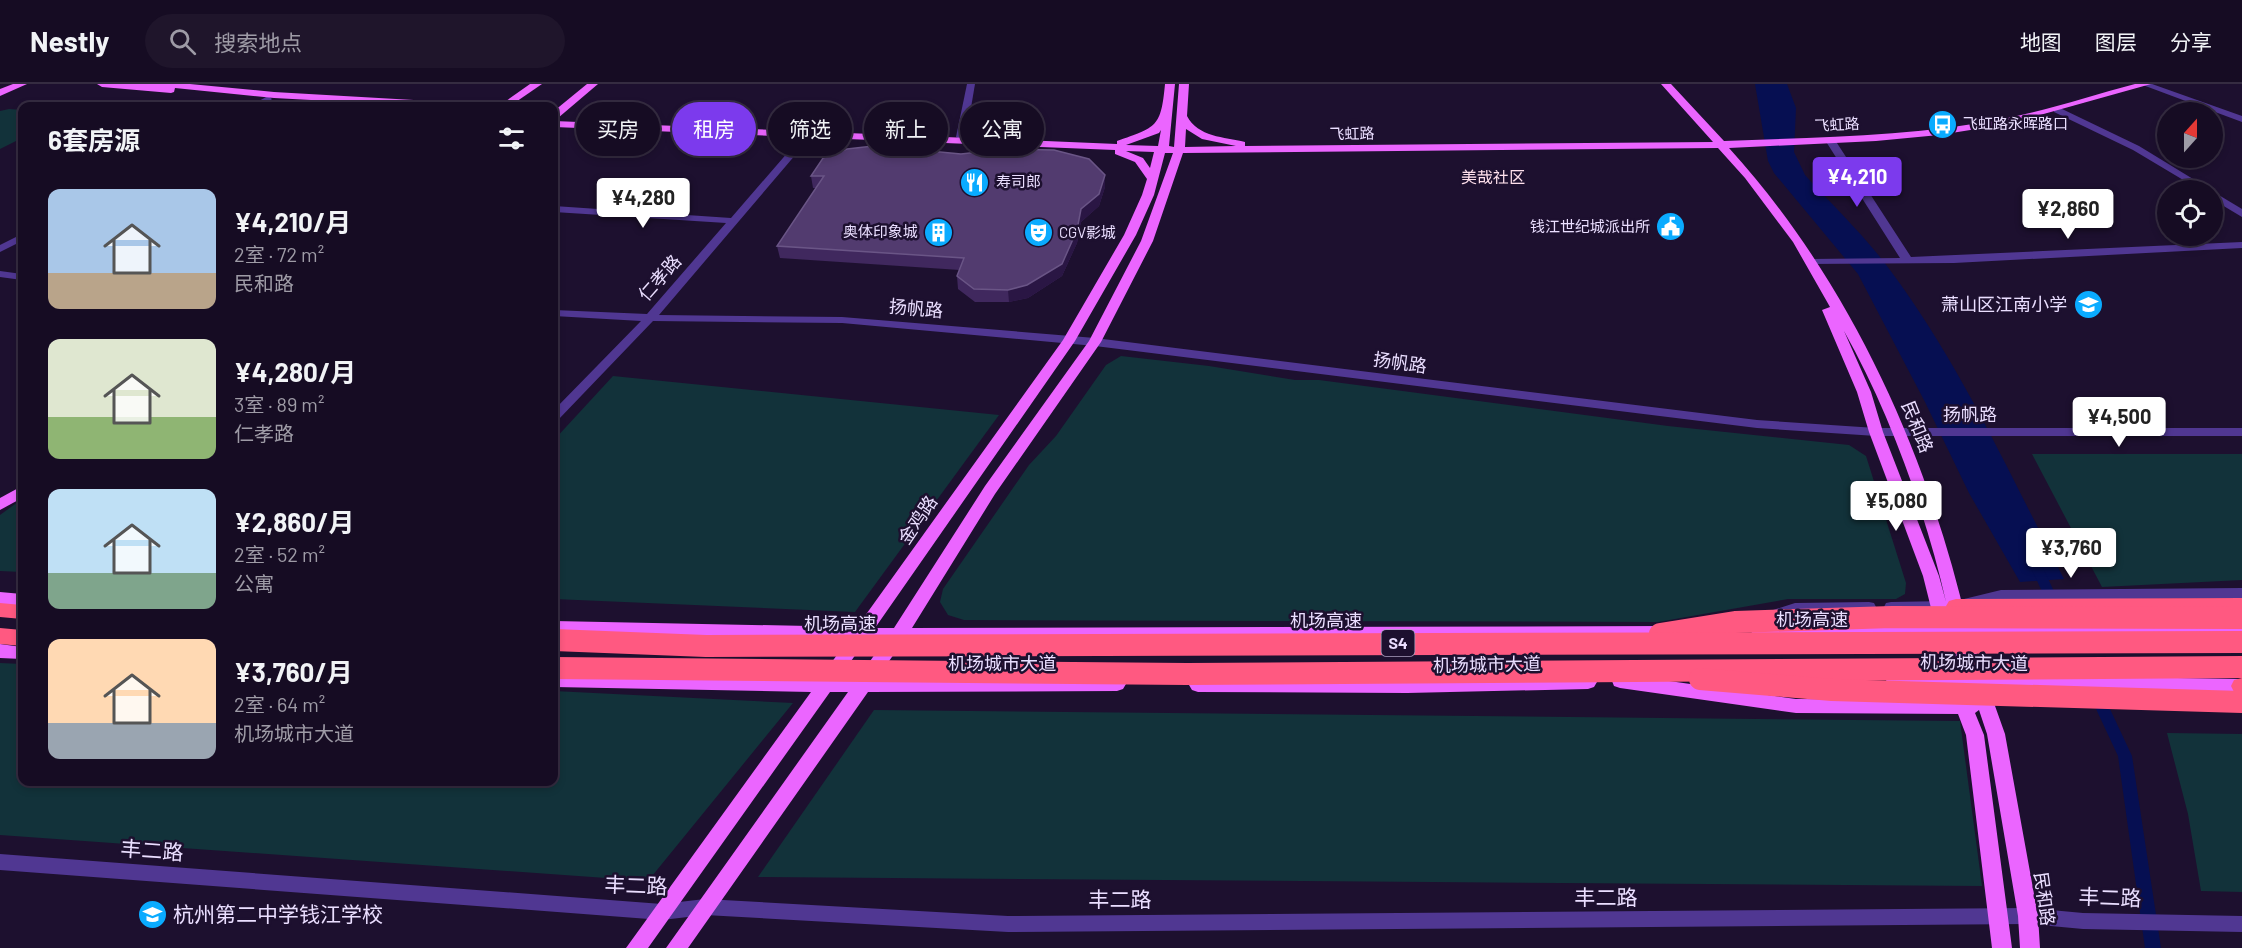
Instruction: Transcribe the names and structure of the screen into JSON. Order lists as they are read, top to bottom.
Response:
{
  "streets": {
    "highway": ["机场高速", "S4"],
    "main road": [
      "飞虹路",
      "民和路",
      "金鸡路",
      "机场城市大道"
    ],
    "street": ["仁孝路", "扬帆路", "丰二路"]
  },
  "crossings": [
    ["飞虹路", "民和路"],
    ["飞虹路", "金鸡路"],
    ["仁孝路", "扬帆路"],
    ["扬帆路", "民和路"],
    ["扬帆路", "金鸡路"],
    ["民和路", "机场城市大道"],
    ["民和路", "丰二路"],
    ["金鸡路", "机场城市大道"],
    ["金鸡路", "丰二路"],
    ["S4", "机场城市大道"]
  ],
  "districts": ["美哉社区"],
  "places": {
    "bus stop": ["飞虹路永晖路口"],
    "restaurant": ["寿司郎"],
    "public building": ["钱江世纪城派出所"],
    "building": ["奥体印象城"],
    "theatre": ["CGV影城"],
    "school or university": ["萧山区江南小学", "杭州第二中学钱江学校"]
  },
  "north": "top",
  "page": {
    "header": "Nestly",
    "search": "搜索地点",
    "nav": ["地图", "图层", "分享"],
    "chip": [
      "买房",
      "租房",
      "筛选",
      "新上",
      "公寓"
    ],
    "heading": "6套房源",
    "price": [
      "¥4,210",
      "¥4,280",
      "¥2,860",
      "¥4,500",
      "¥5,080",
      "¥3,760"
    ],
    "list": [
      {
        "name": "¥4,210/月",
        "note": "2室 · 72 m² · 民和路"
      },
      {
        "name": "¥4,280/月",
        "note": "3室 · 89 m² · 仁孝路"
      },
      {
        "name": "¥2,860/月",
        "note": "2室 · 52 m² · 公寓"
      },
      {
        "name": "¥3,760/月",
        "note": "2室 · 64 m² · 机场城市大道"
      }
    ]
  }
}
